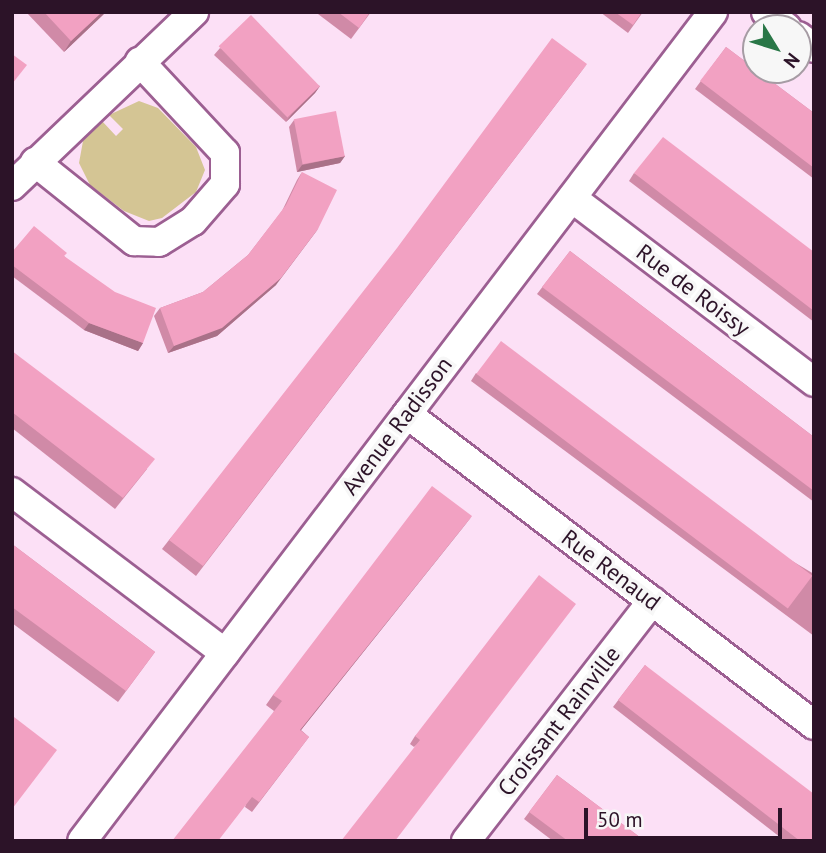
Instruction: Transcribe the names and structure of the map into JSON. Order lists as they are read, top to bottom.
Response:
{
  "streets": {
    "street": [
      "Rue de Roissy",
      "Avenue Radisson",
      "Rue Renaud",
      "Croissant Rainville"
    ]
  },
  "crossings": [
    ["Rue de Roissy", "Avenue Radisson"],
    ["Avenue Radisson", "Rue Renaud"],
    ["Rue Renaud", "Croissant Rainville"]
  ],
  "scale_bar": "50 m",
  "north": "bottom right"
}
